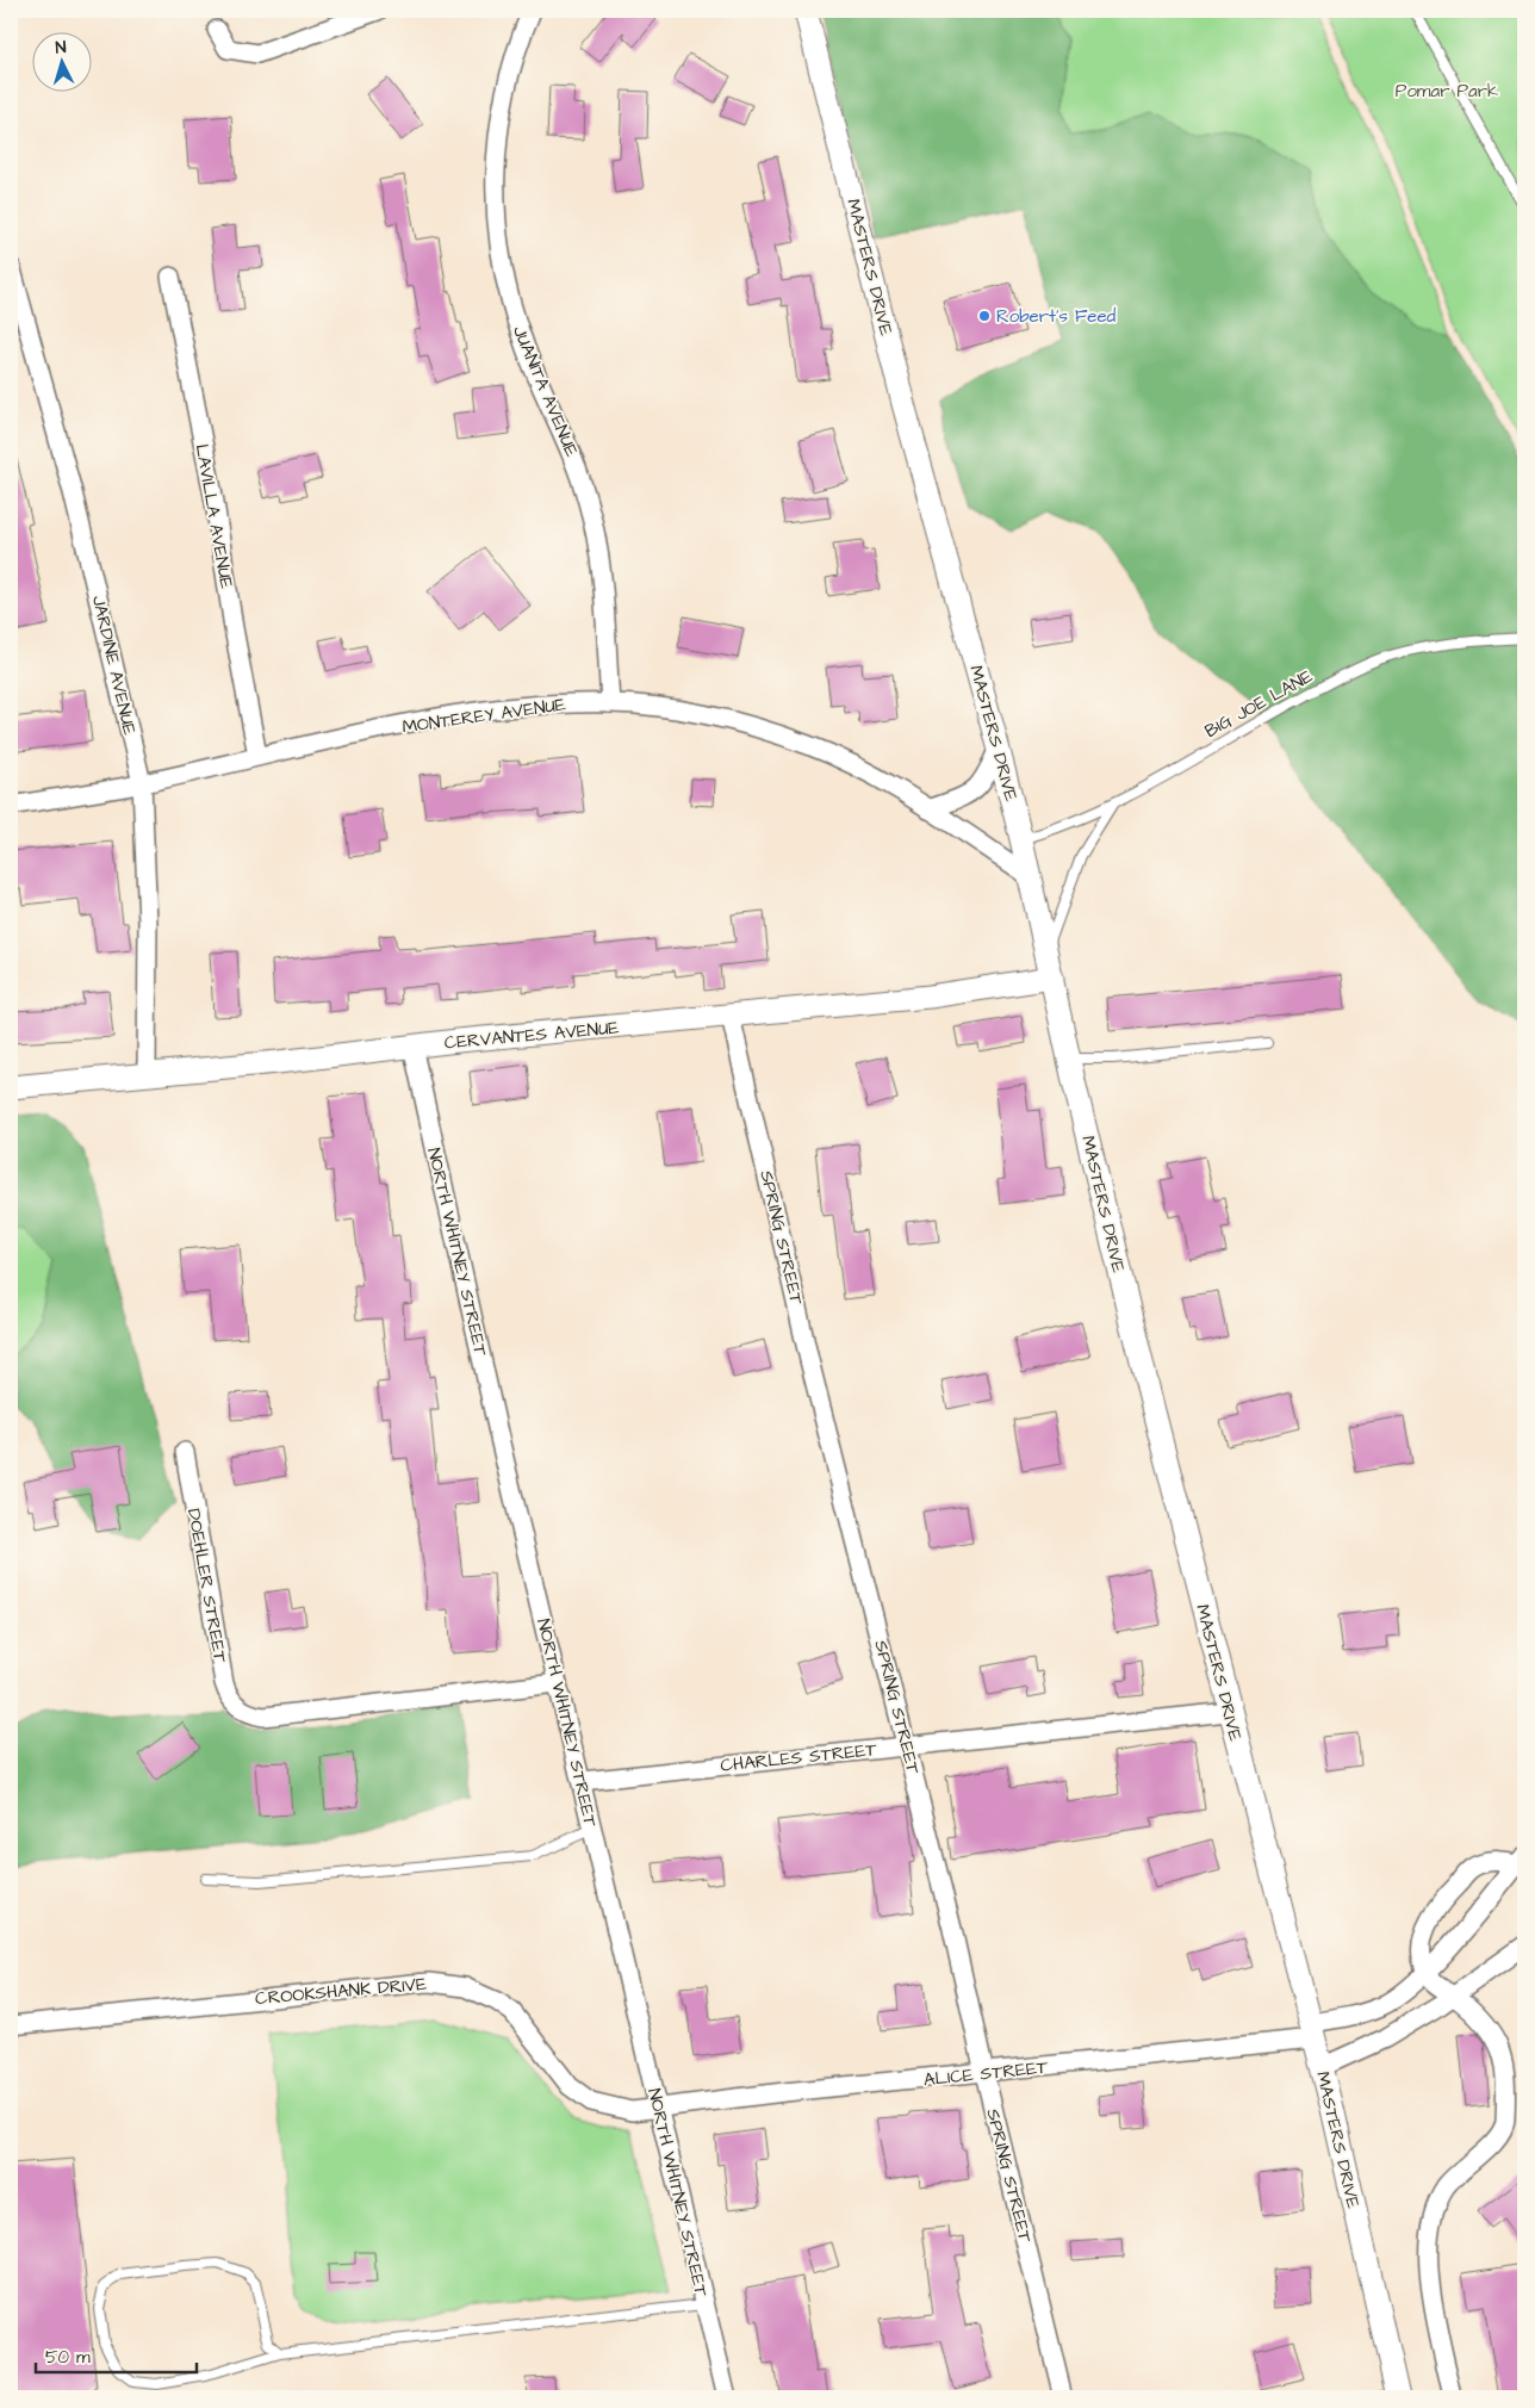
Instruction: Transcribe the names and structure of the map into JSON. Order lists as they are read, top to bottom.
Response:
{
  "streets": {
    "street": [
      "MASTERS DRIVE",
      "JUANITA AVENUE",
      "LAVILLA AVENUE",
      "JARDINE AVENUE",
      "MONTEREY AVENUE",
      "CERVANTES AVENUE",
      "SPRING STREET",
      "NORTH WHITNEY STREET",
      "DOEHLER STREET",
      "CHARLES STREET",
      "CROOKSHANK DRIVE",
      "ALICE STREET"
    ],
    "lane": ["BIG JOE LANE"]
  },
  "crossings": [
    ["MASTERS DRIVE", "BIG JOE LANE"],
    ["MASTERS DRIVE", "MONTEREY AVENUE"],
    ["MASTERS DRIVE", "CERVANTES AVENUE"],
    ["MASTERS DRIVE", "CHARLES STREET"],
    ["MASTERS DRIVE", "ALICE STREET"],
    ["JUANITA AVENUE", "MONTEREY AVENUE"],
    ["LAVILLA AVENUE", "MONTEREY AVENUE"],
    ["JARDINE AVENUE", "MONTEREY AVENUE"],
    ["JARDINE AVENUE", "CERVANTES AVENUE"],
    ["CERVANTES AVENUE", "SPRING STREET"],
    ["CERVANTES AVENUE", "NORTH WHITNEY STREET"],
    ["SPRING STREET", "CHARLES STREET"],
    ["SPRING STREET", "ALICE STREET"],
    ["NORTH WHITNEY STREET", "DOEHLER STREET"],
    ["NORTH WHITNEY STREET", "CHARLES STREET"],
    ["NORTH WHITNEY STREET", "CROOKSHANK DRIVE"],
    ["NORTH WHITNEY STREET", "ALICE STREET"],
    ["CROOKSHANK DRIVE", "ALICE STREET"]
  ],
  "parks": ["Pomar Park"],
  "places": ["Robert's Feed"],
  "scale_bar": "50 m",
  "north": "top"
}
